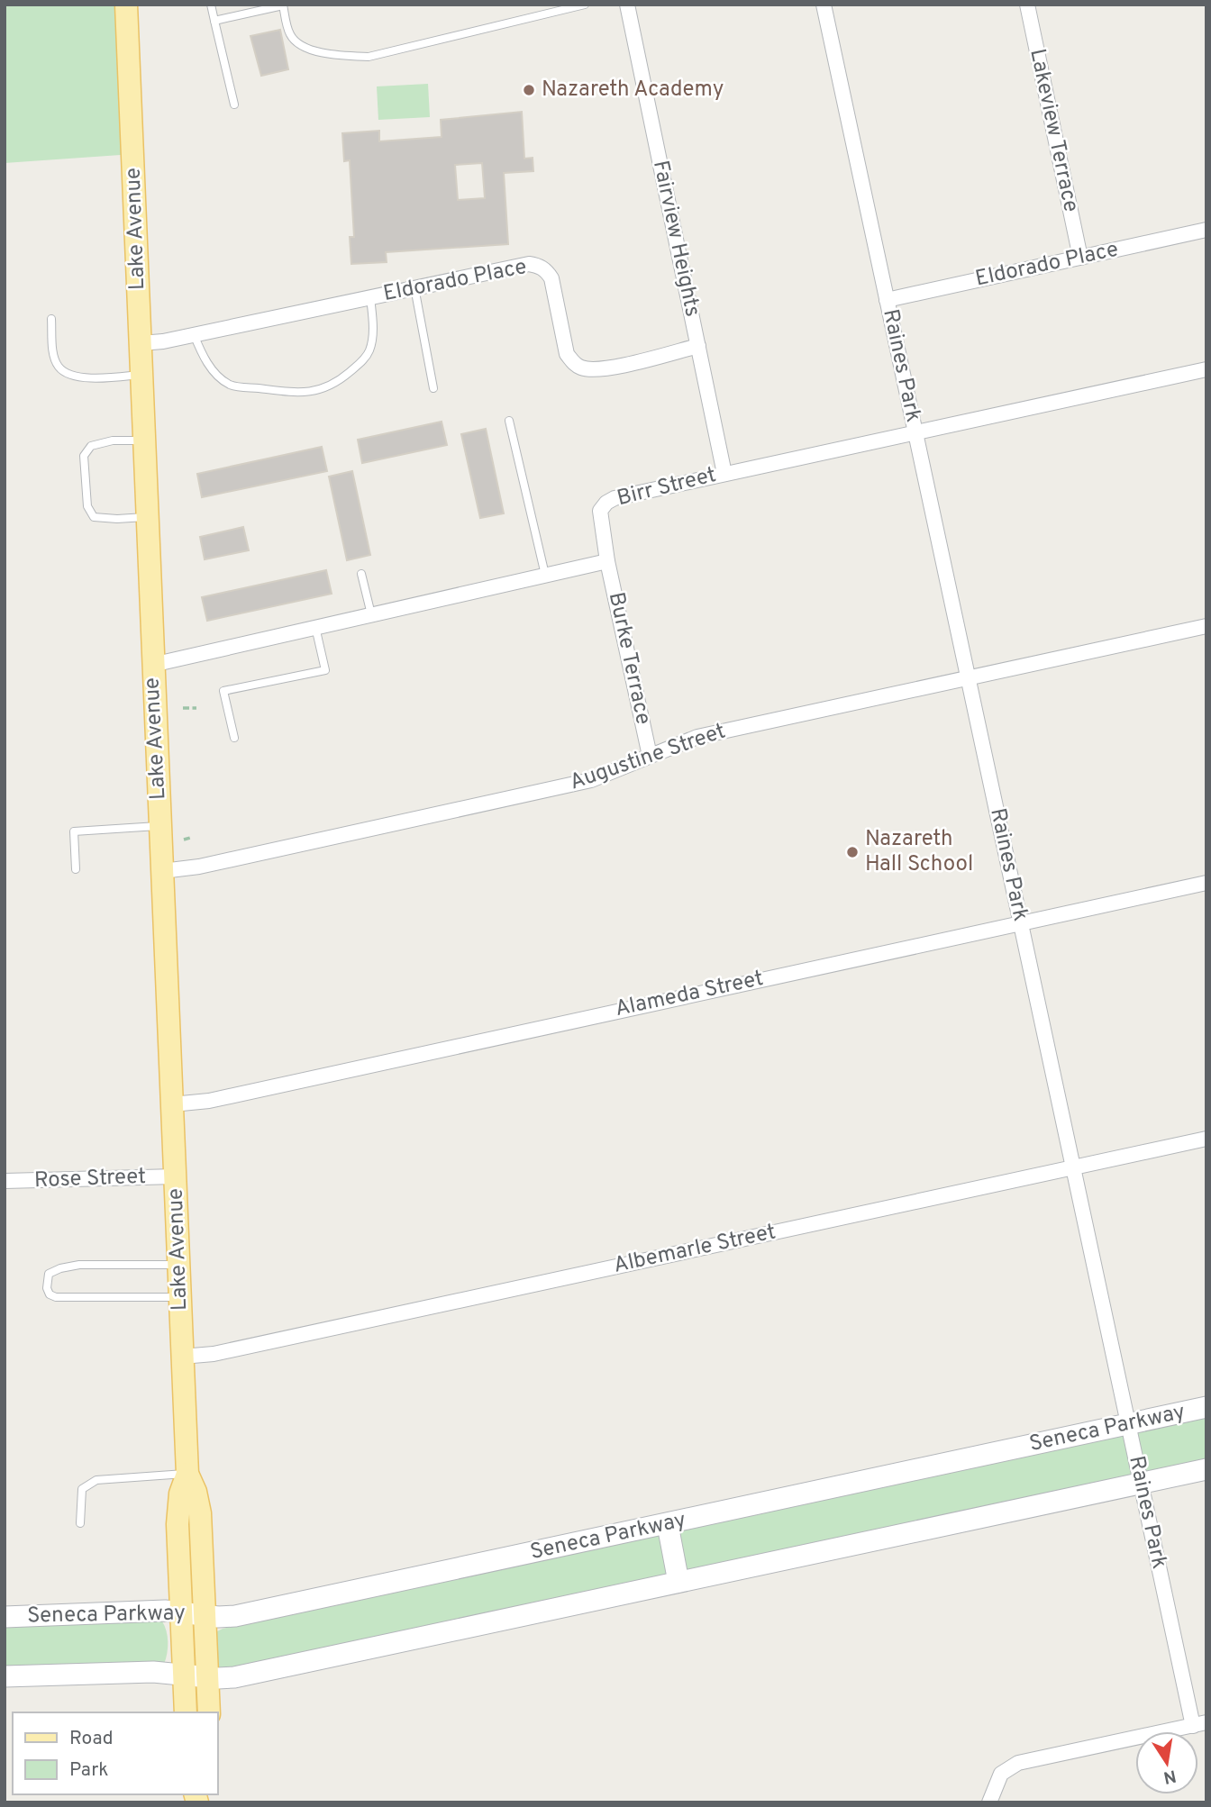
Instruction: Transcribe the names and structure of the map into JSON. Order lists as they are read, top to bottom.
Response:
{
  "streets": {
    "main road": ["Lake Avenue"],
    "street": [
      "Lakeview Terrace",
      "Fairview Heights",
      "Eldorado Place",
      "Raines Park",
      "Birr Street",
      "Burke Terrace",
      "Augustine Street",
      "Alameda Street",
      "Rose Street",
      "Albemarle Street",
      "Seneca Parkway"
    ]
  },
  "crossings": [
    ["Lakeview Terrace", "Eldorado Place"],
    ["Lake Avenue", "Eldorado Place"],
    ["Lake Avenue", "Augustine Street"],
    ["Lake Avenue", "Alameda Street"],
    ["Lake Avenue", "Rose Street"],
    ["Lake Avenue", "Albemarle Street"],
    ["Lake Avenue", "Seneca Parkway"],
    ["Fairview Heights", "Eldorado Place"],
    ["Fairview Heights", "Birr Street"],
    ["Eldorado Place", "Raines Park"],
    ["Raines Park", "Birr Street"],
    ["Raines Park", "Augustine Street"],
    ["Raines Park", "Alameda Street"],
    ["Raines Park", "Albemarle Street"],
    ["Raines Park", "Seneca Parkway"],
    ["Birr Street", "Burke Terrace"],
    ["Burke Terrace", "Augustine Street"]
  ],
  "places": ["Nazareth Academy", "Nazareth Hall School"],
  "legend": ["Road", "Park"],
  "north": "bottom"
}
